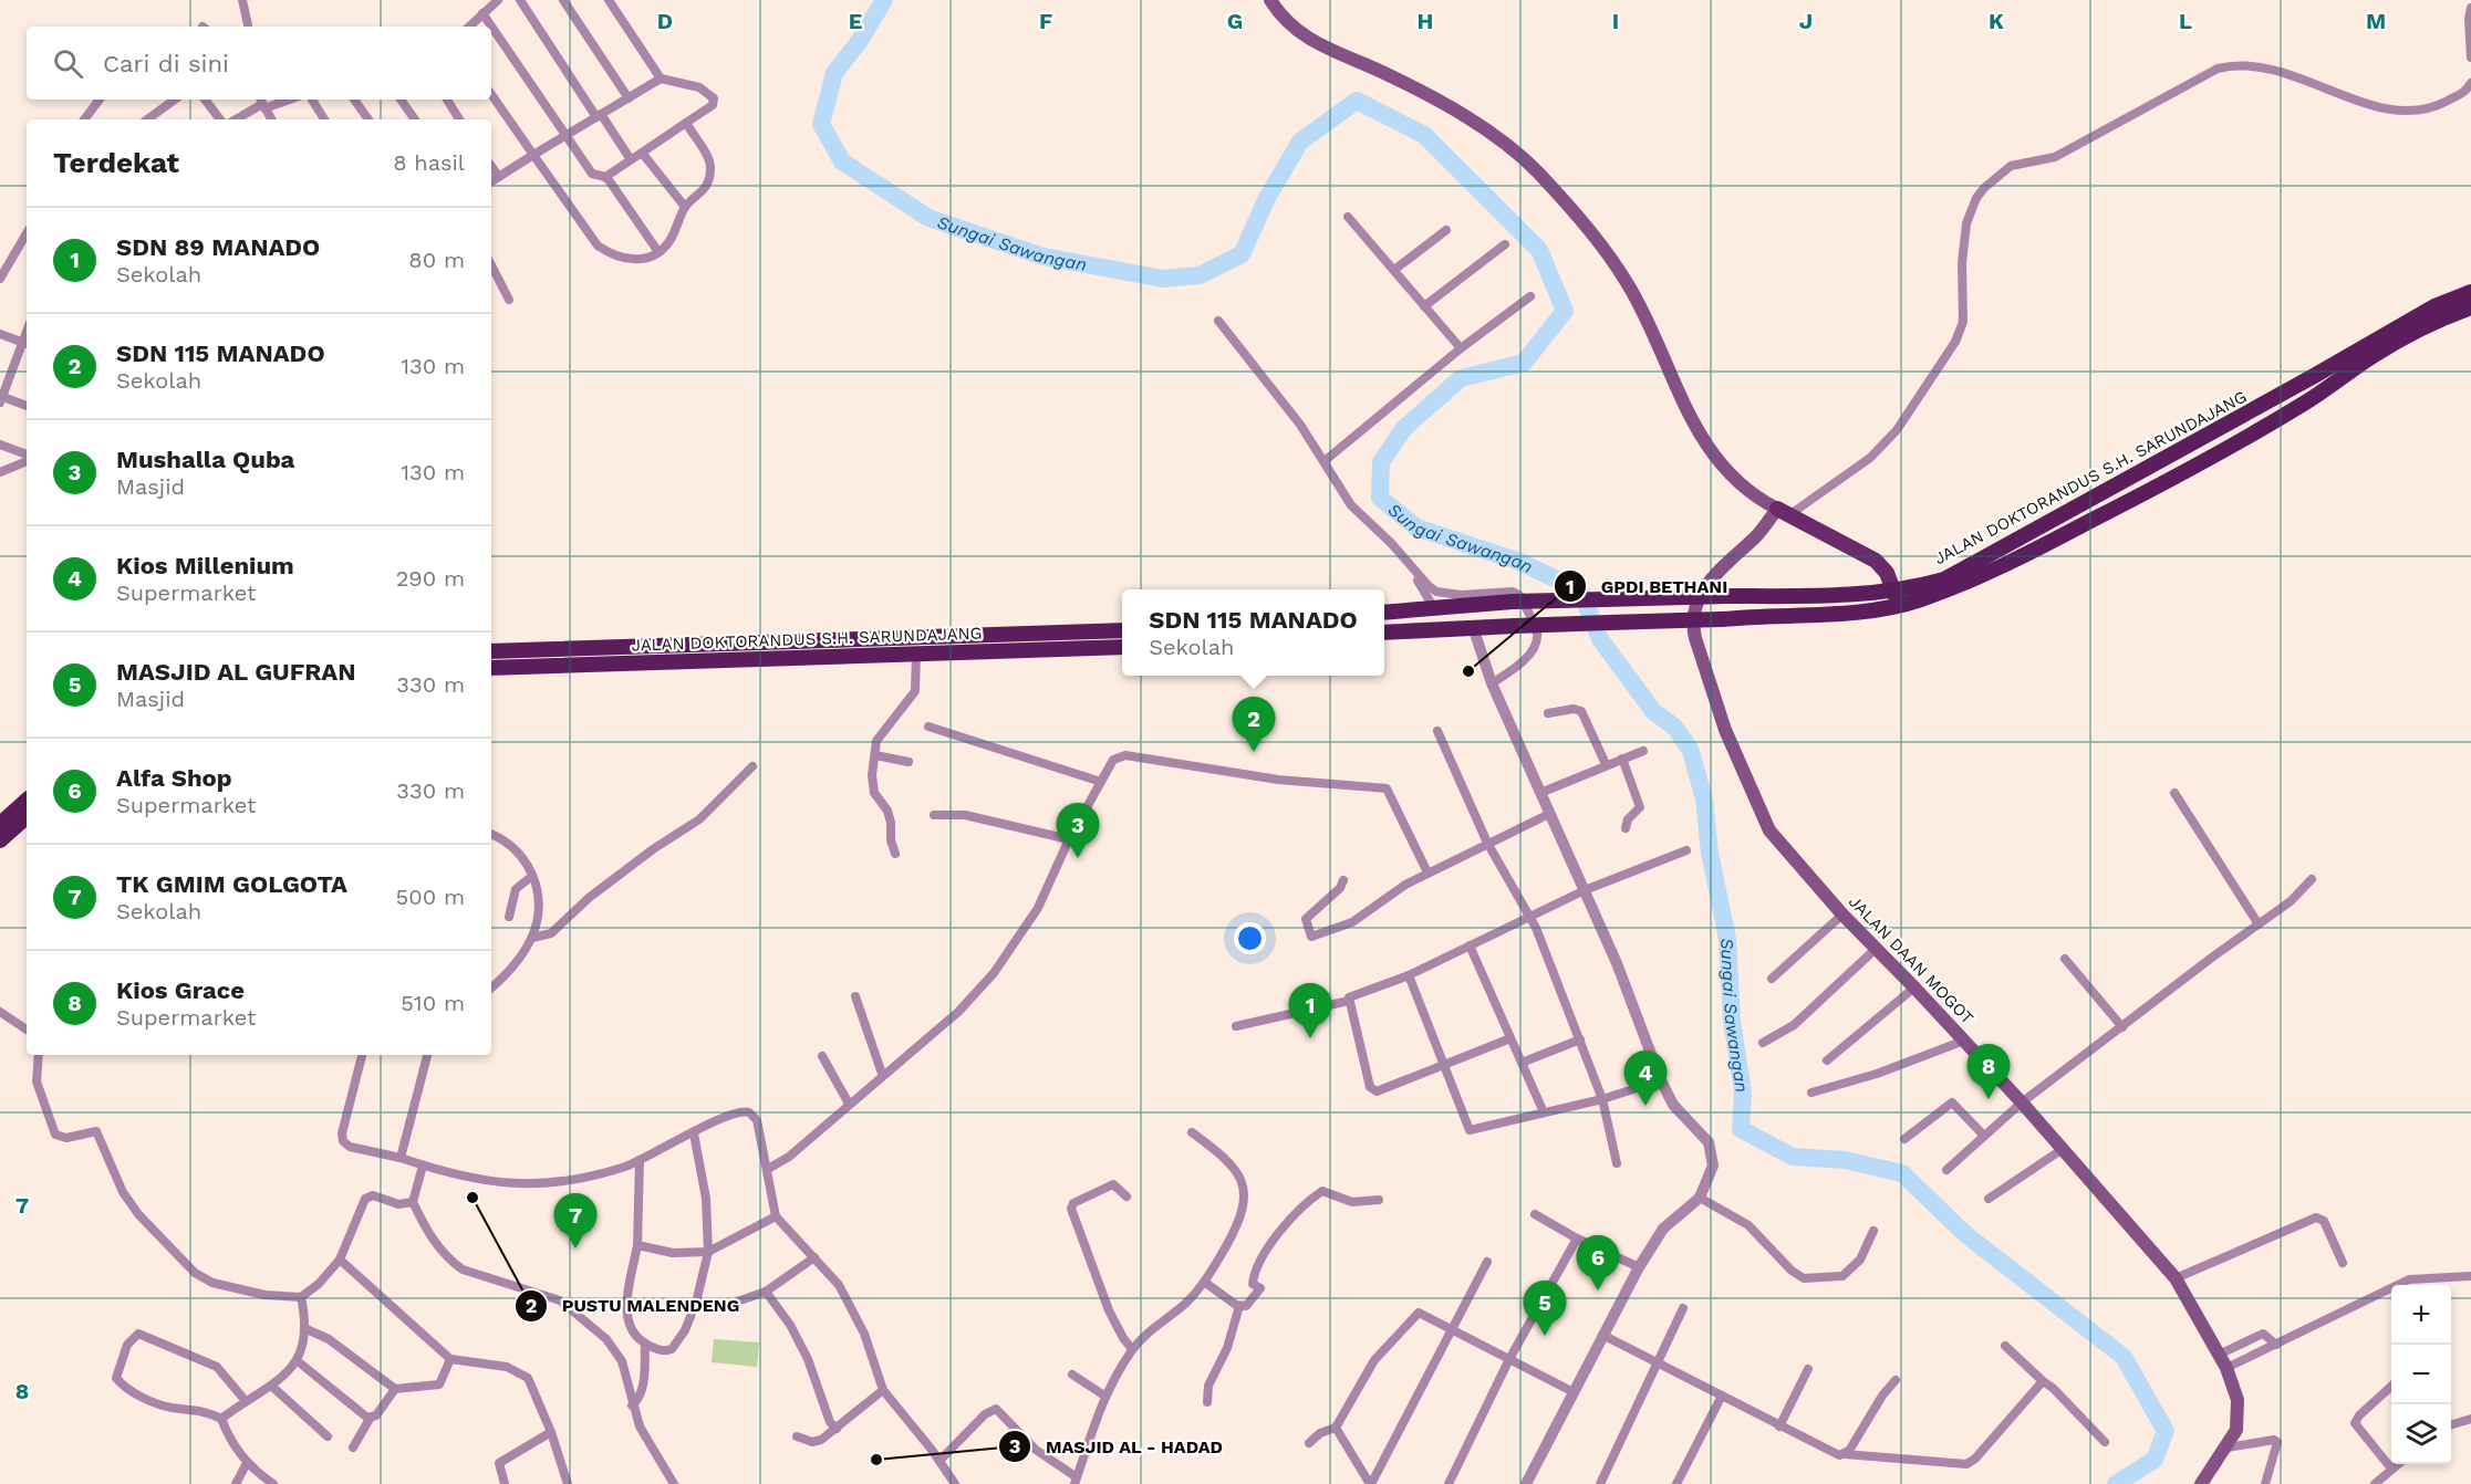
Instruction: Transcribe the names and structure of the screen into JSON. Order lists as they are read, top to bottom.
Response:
{
  "streets": {
    "highway": ["JALAN DOKTORANDUS S.H. SARUNDAJANG"],
    "main road": ["JALAN DAAN MOGOT"]
  },
  "water": ["Sungai Sawangan"],
  "places": ["GPDI BETHANI", "PUSTU MALENDENG", "MASJID AL - HADAD"],
  "page": {
    "search": "Cari di sini",
    "heading": ["Terdekat", "8 hasil"],
    "list": [
      {
        "mark": "1",
        "name": "SDN 89 MANADO",
        "note": "Sekolah",
        "value": "80 m"
      },
      {
        "mark": "2",
        "name": "SDN 115 MANADO",
        "note": "Sekolah",
        "value": "130 m"
      },
      {
        "mark": "3",
        "name": "Mushalla Quba",
        "note": "Masjid",
        "value": "130 m"
      },
      {
        "mark": "4",
        "name": "Kios Millenium",
        "note": "Supermarket",
        "value": "290 m"
      },
      {
        "mark": "5",
        "name": "MASJID AL GUFRAN",
        "note": "Masjid",
        "value": "330 m"
      },
      {
        "mark": "6",
        "name": "Alfa Shop",
        "note": "Supermarket",
        "value": "330 m"
      },
      {
        "mark": "7",
        "name": "TK GMIM GOLGOTA",
        "note": "Sekolah",
        "value": "500 m"
      },
      {
        "mark": "8",
        "name": "Kios Grace",
        "note": "Supermarket",
        "value": "510 m"
      }
    ],
    "popup": ["SDN 115 MANADO", "Sekolah"],
    "pins": [
      "2",
      "3",
      "1",
      "8",
      "4",
      "7",
      "6",
      "5"
    ],
    "map_buttons": ["+", "−"]
  },
  "grid": {
    "columns": [
      "D",
      "E",
      "F",
      "G",
      "H",
      "I",
      "J",
      "K",
      "L",
      "M"
    ],
    "rows": ["7", "8"]
  }
}
